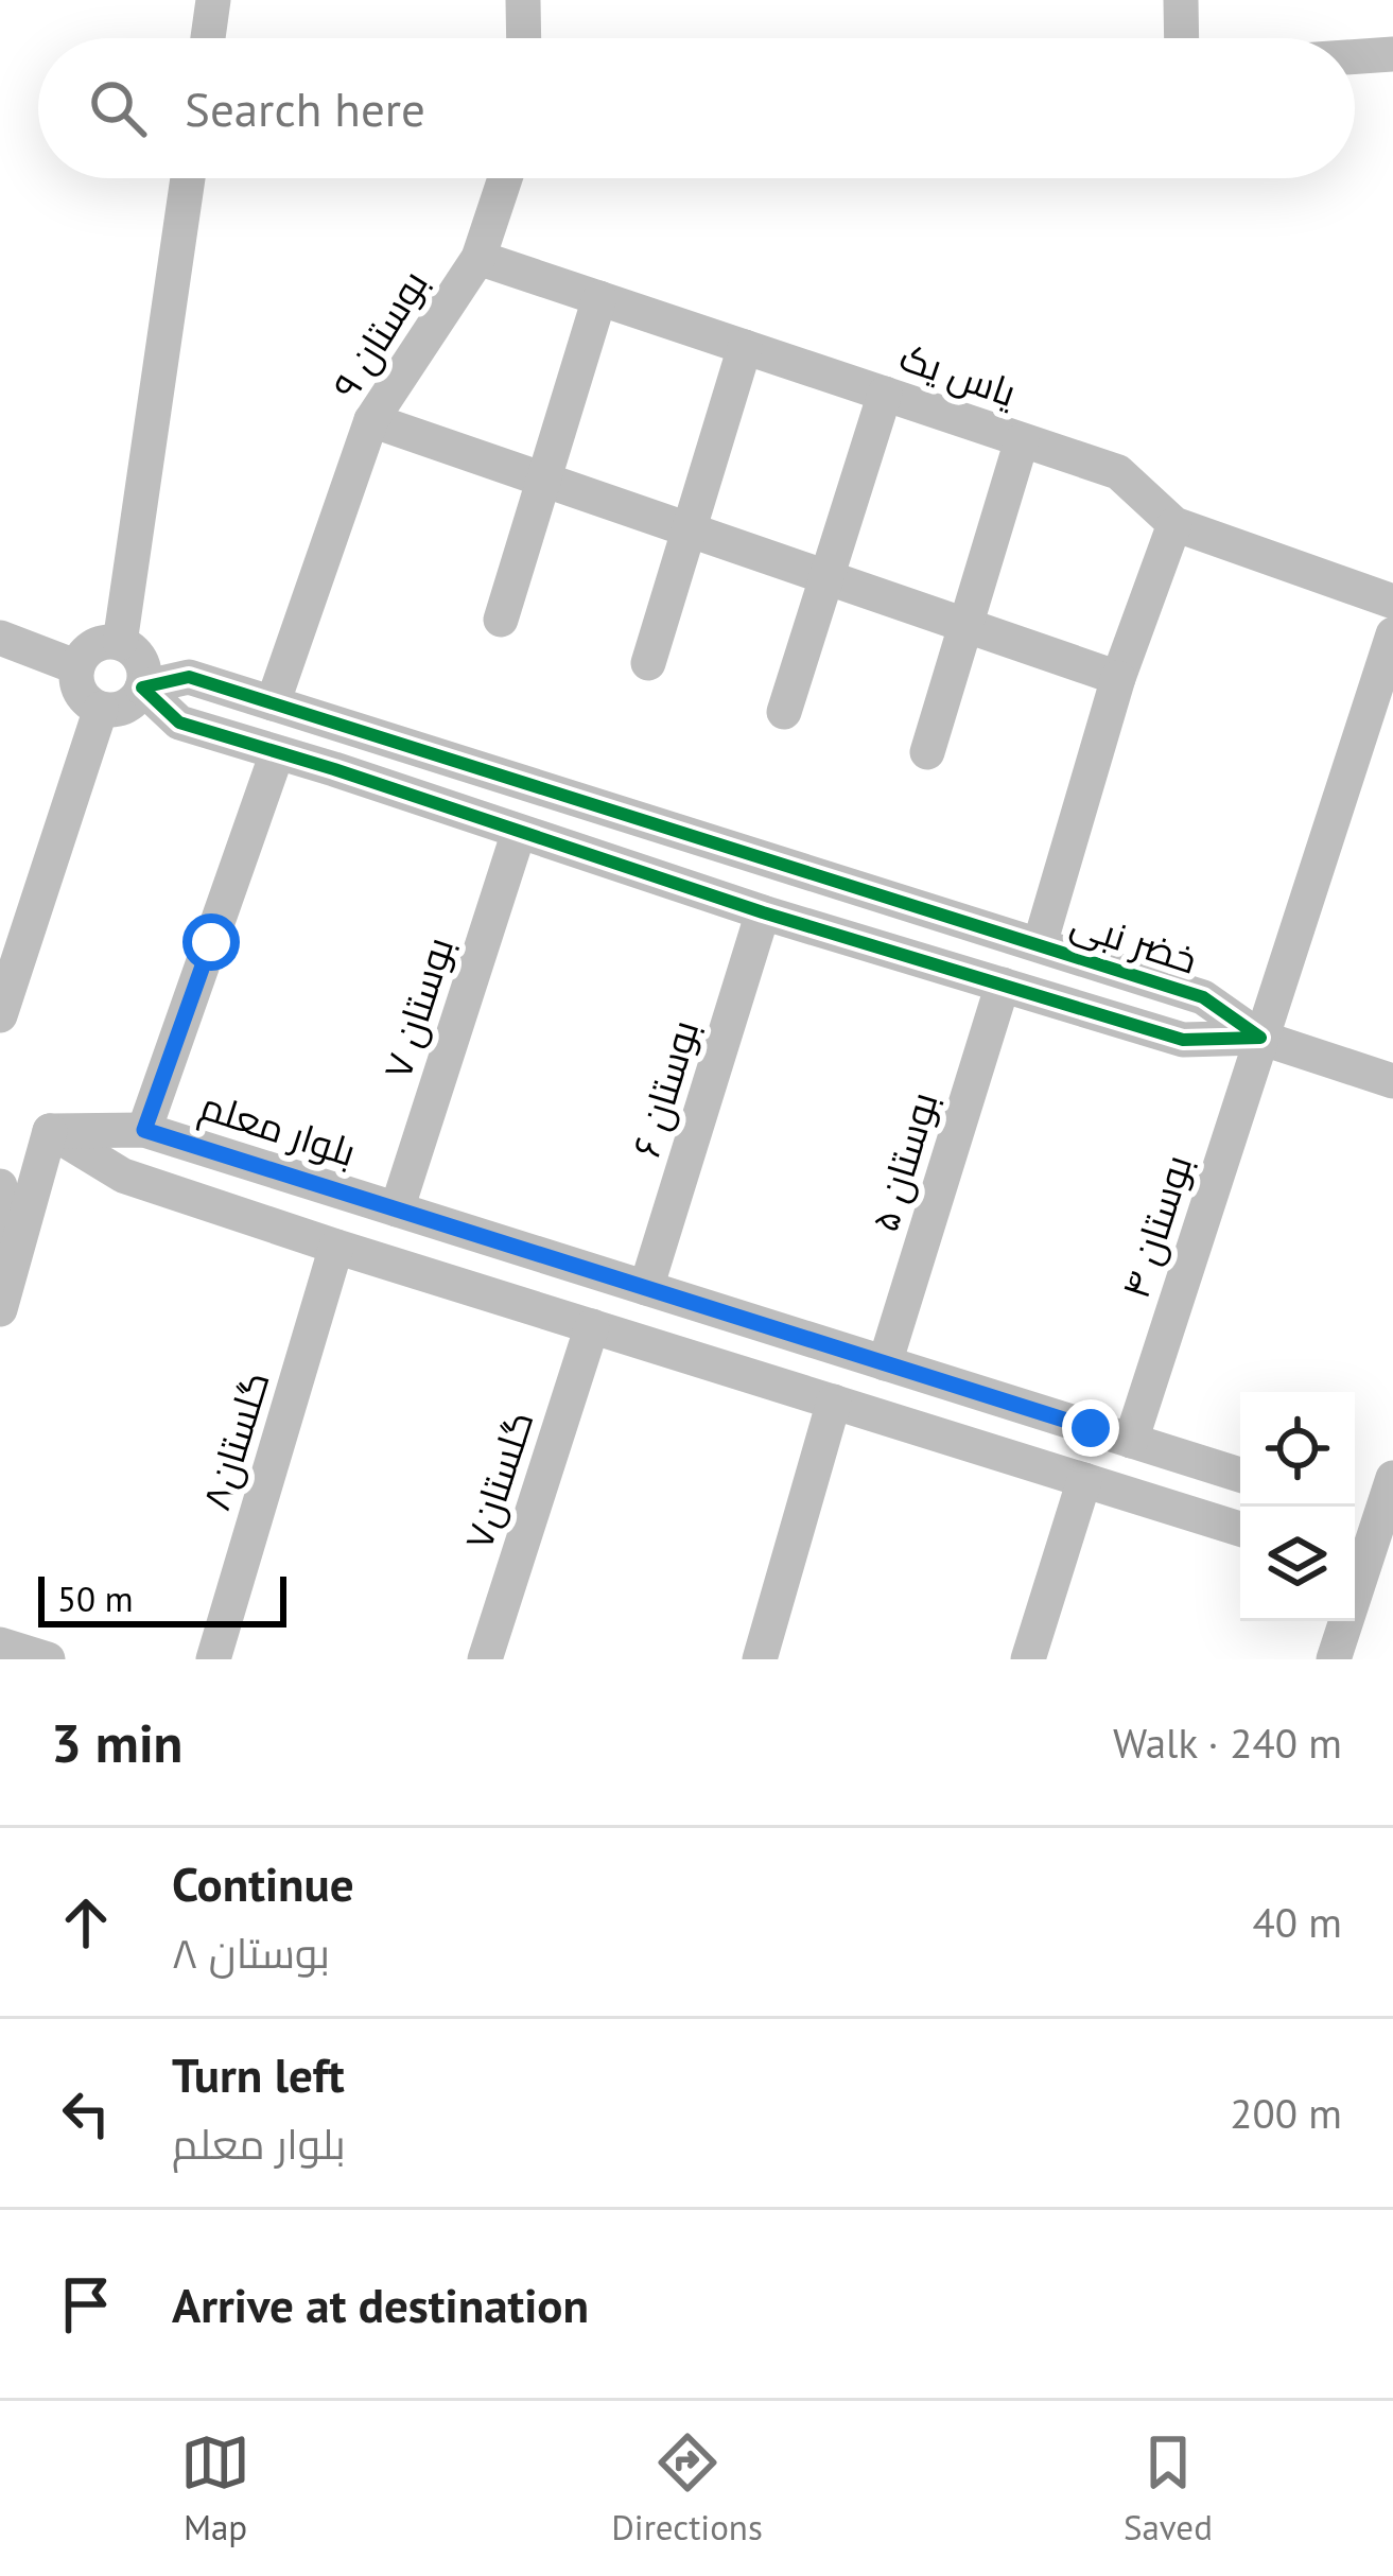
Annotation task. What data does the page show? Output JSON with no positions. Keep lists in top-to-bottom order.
{
  "streets": {
    "street": [
      "بوستان ۹",
      "یاس یک",
      "خضر نبی",
      "بوستان ۷",
      "بوستان ۶",
      "بلوار معلم",
      "بوستان ۵",
      "بوستان ۴",
      "گلستان۸",
      "گلستان۷"
    ]
  },
  "crossings": [
    ["بوستان ۹", "یاس یک"],
    ["بوستان ۹", "خضر نبی"],
    ["خضر نبی", "بوستان ۷"],
    ["خضر نبی", "بوستان ۶"],
    ["خضر نبی", "بوستان ۵"],
    ["خضر نبی", "بوستان ۴"],
    ["بوستان ۷", "بلوار معلم"],
    ["بوستان ۶", "بلوار معلم"],
    ["بلوار معلم", "بوستان ۵"],
    ["بلوار معلم", "بوستان ۴"]
  ],
  "scale_bar": "50 m",
  "page": {
    "search": "Search here",
    "scale": "50 m",
    "heading": ["3 min", "Walk · 240 m"],
    "list": [
      ["Continue", "بوستان ۸", "40 m"],
      ["Turn left", "بلوار معلم", "200 m"],
      "Arrive at destination"
    ],
    "nav": ["Map", "Directions", "Saved"]
  }
}
